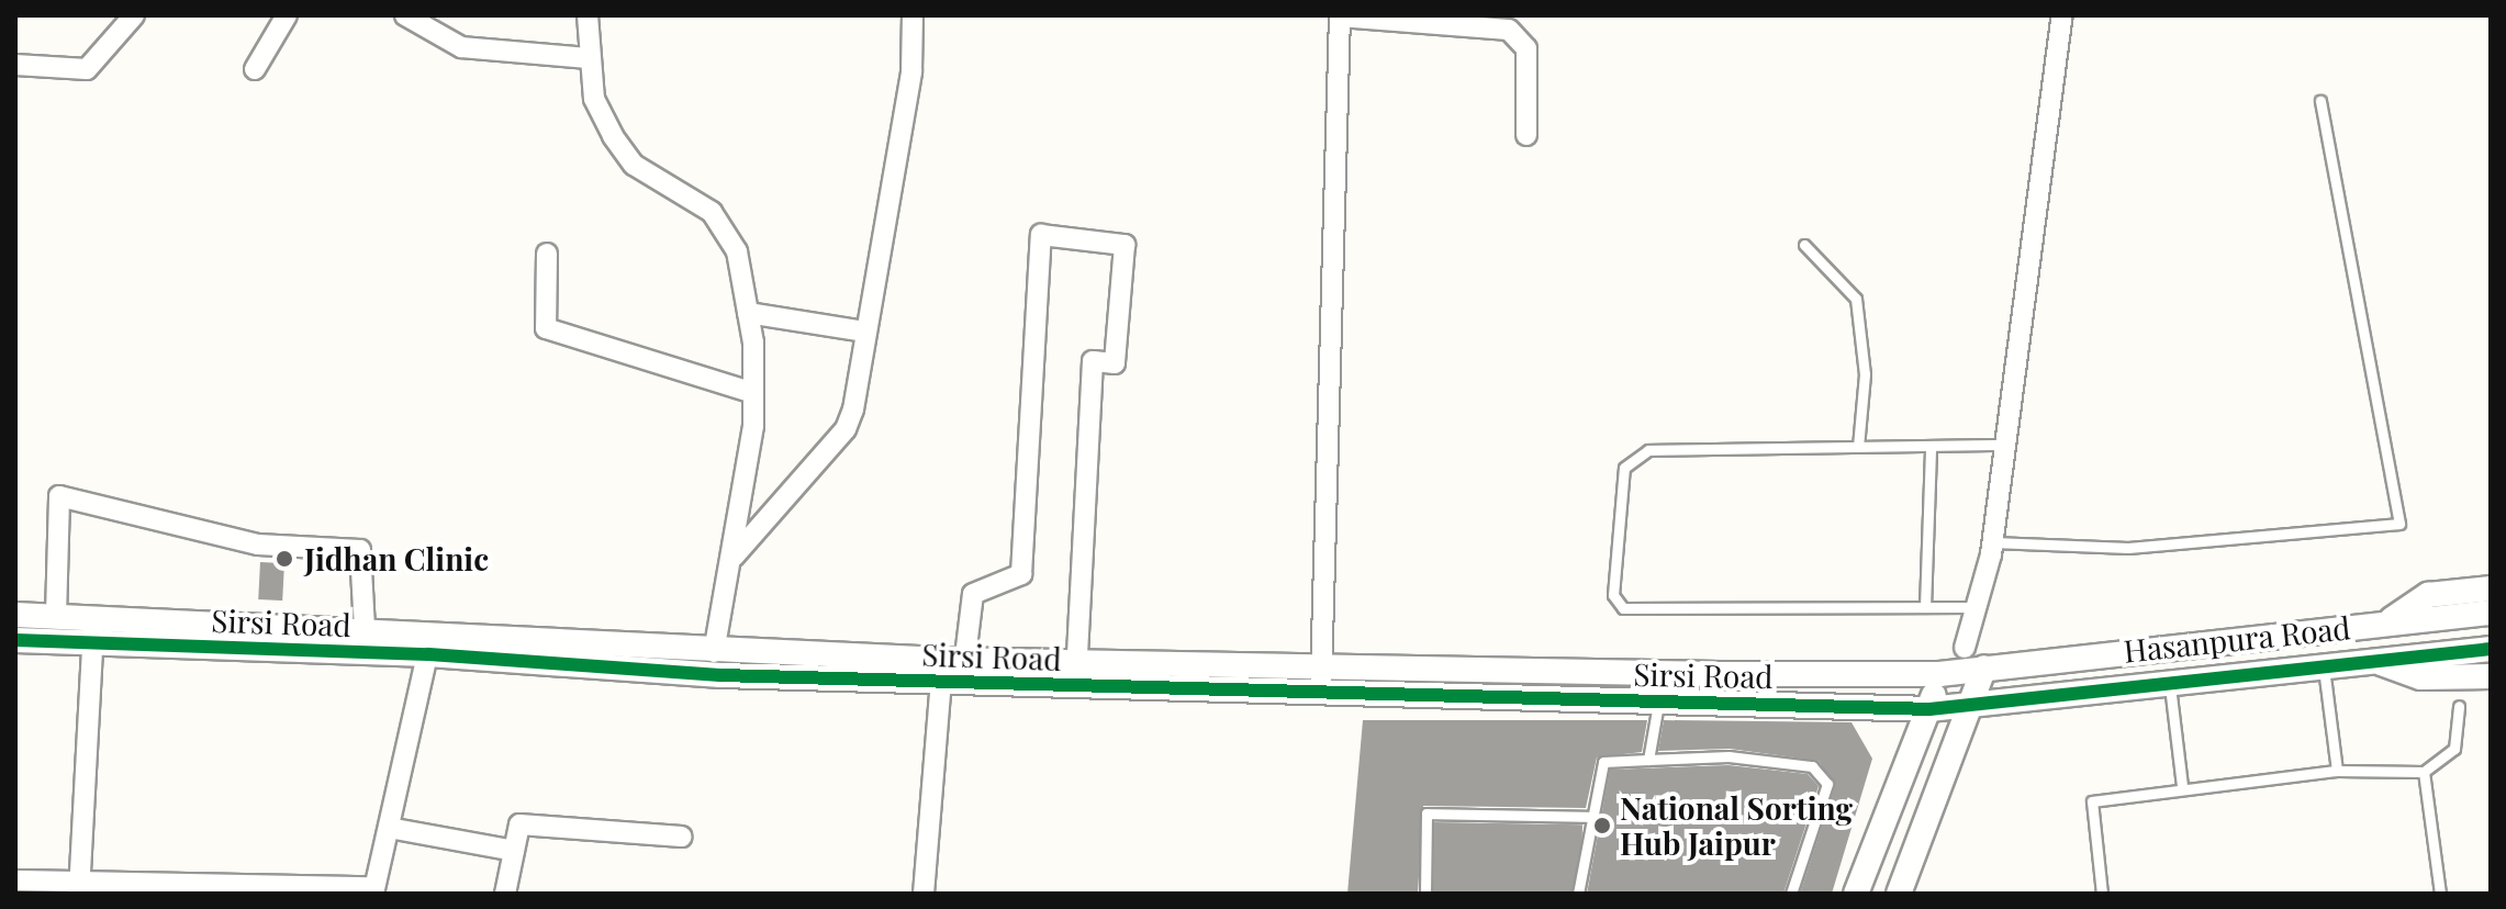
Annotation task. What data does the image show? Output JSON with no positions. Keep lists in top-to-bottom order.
{
  "streets": {
    "street": ["Sirsi Road", "Hasanpura Road"]
  },
  "crossings": [
    ["Sirsi Road", "Hasanpura Road"]
  ],
  "places": ["Jidhan Clinic", "National Sorting Hub Jaipur"]
}
